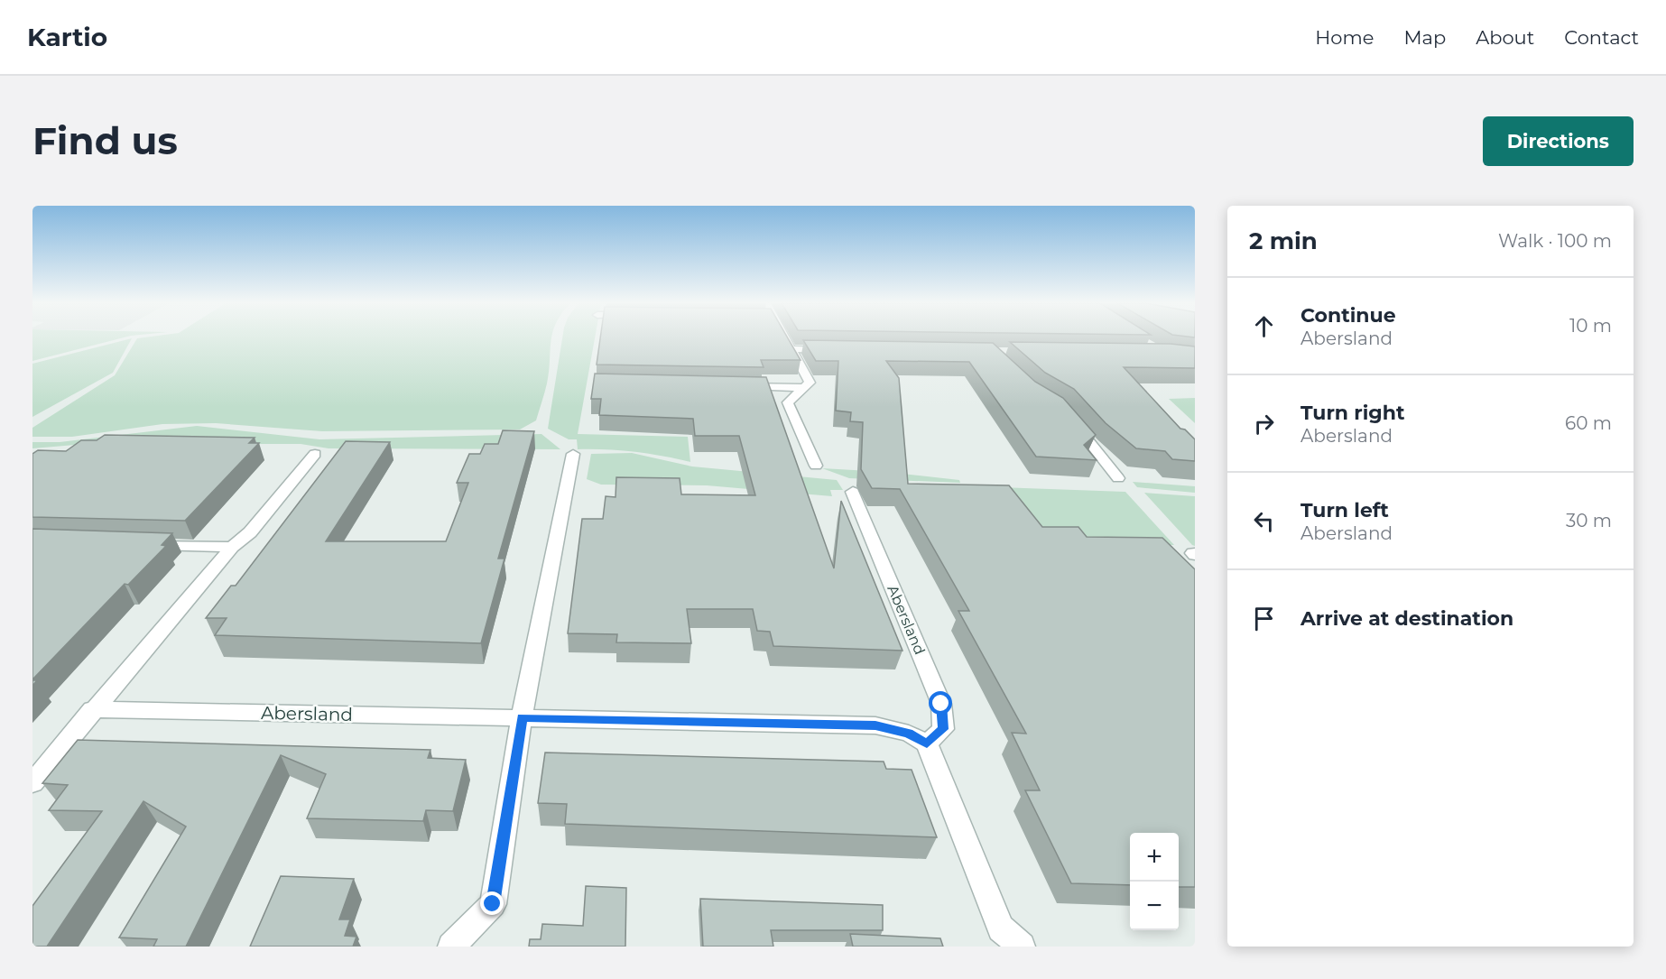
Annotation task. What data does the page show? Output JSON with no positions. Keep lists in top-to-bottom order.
{
  "streets": {
    "street": ["Abersland"]
  },
  "page": {
    "header": "Kartio",
    "nav": [
      "Home",
      "Map",
      "About",
      "Contact"
    ],
    "buttons": "Directions",
    "title": "Find us",
    "heading": ["2 min", "Walk · 100 m"],
    "list": [
      ["Continue", "Abersland", "10 m"],
      ["Turn right", "Abersland", "60 m"],
      ["Turn left", "Abersland", "30 m"],
      "Arrive at destination"
    ],
    "map_buttons": ["+", "−"]
  }
}
